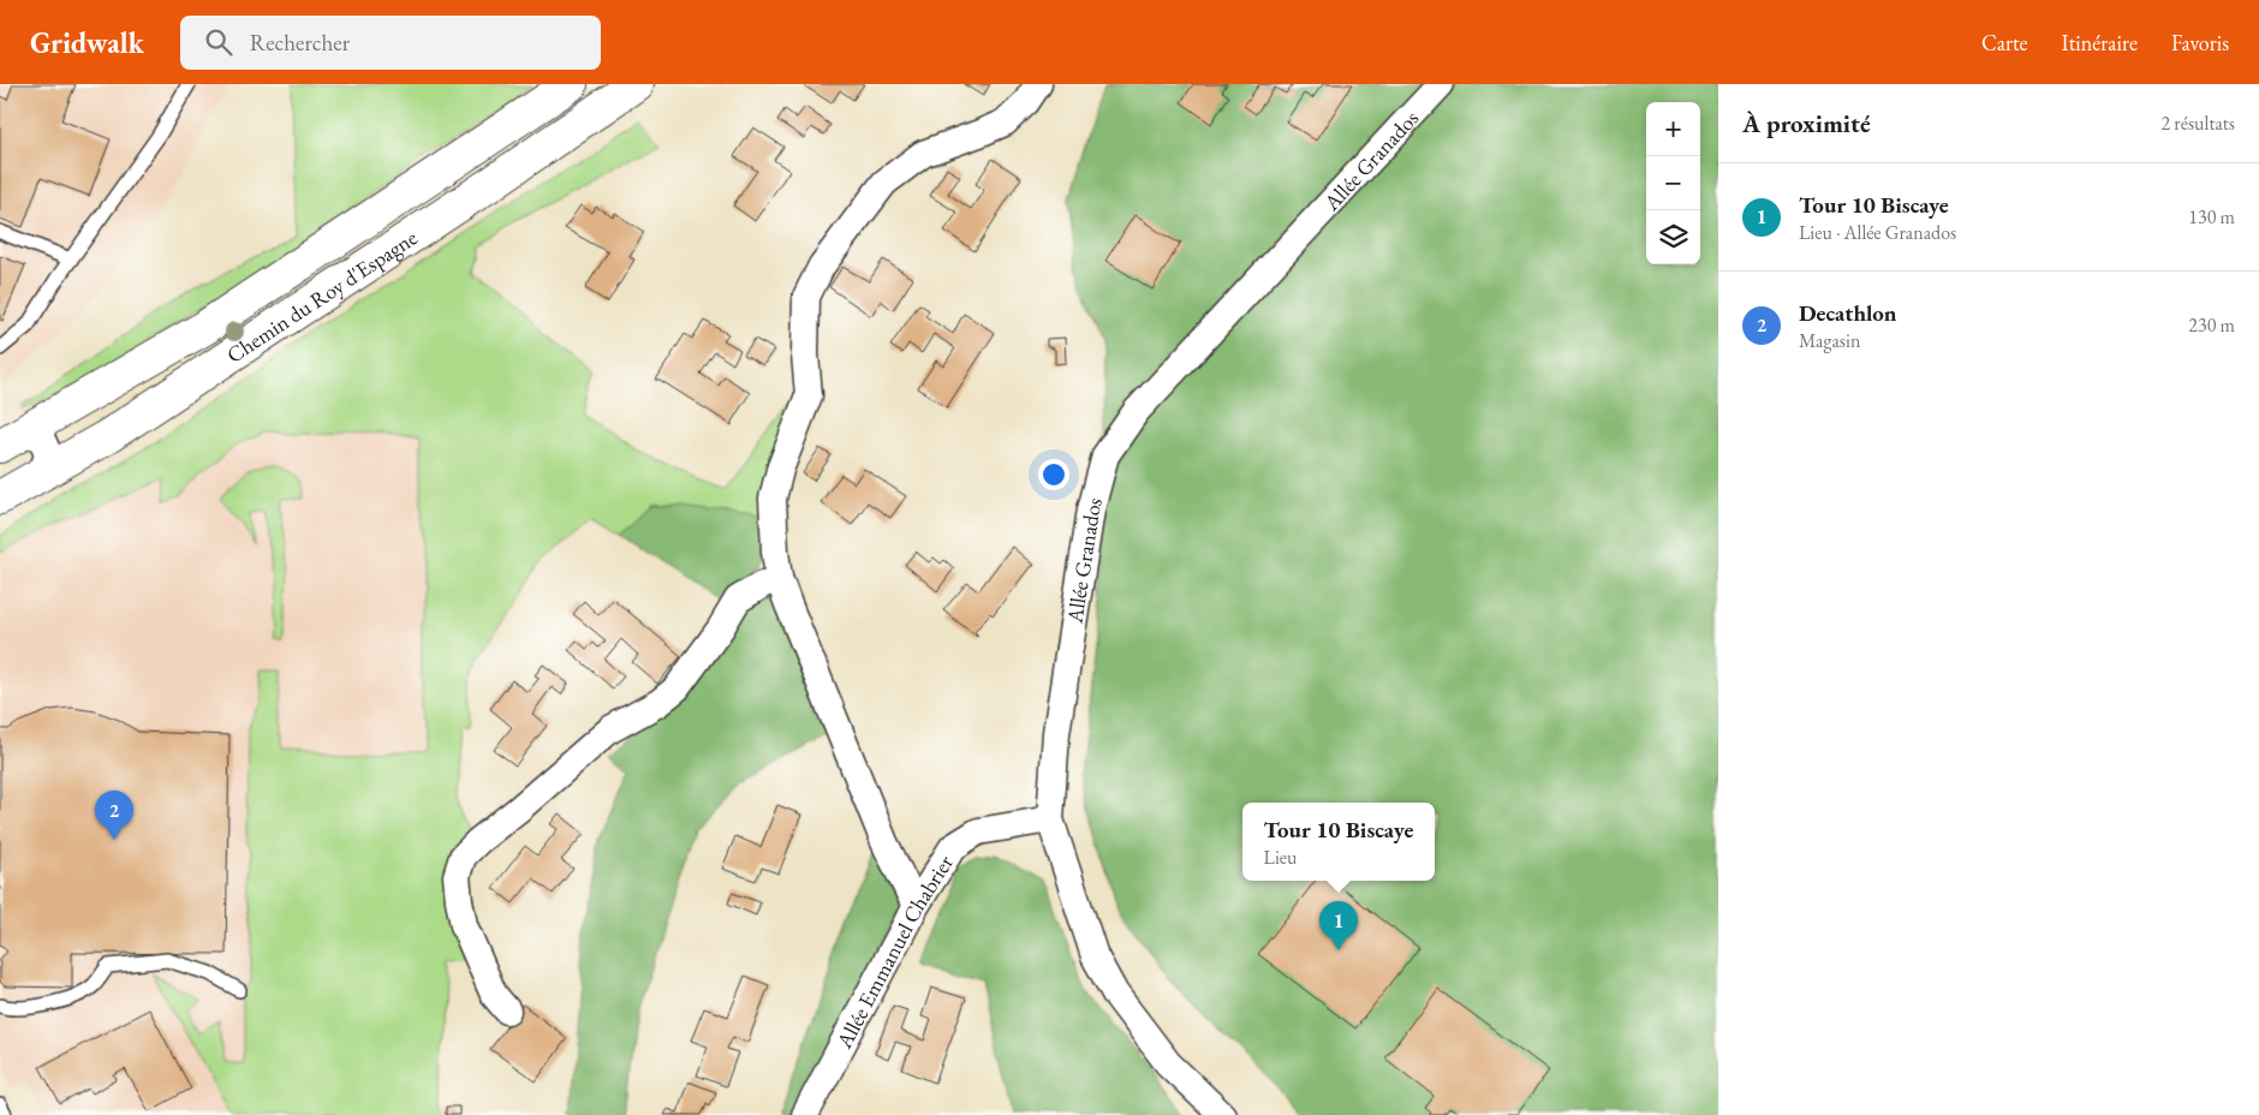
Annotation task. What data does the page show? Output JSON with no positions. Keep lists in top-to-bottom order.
{
  "streets": {
    "street": ["Allée Granados", "Chemin du Roy d'Espagne", "Allée Emmanuel Chabrier"]
  },
  "crossings": [
    ["Allée Granados", "Allée Emmanuel Chabrier"]
  ],
  "page": {
    "header": "Gridwalk",
    "search": "Rechercher",
    "nav": ["Carte", "Itinéraire", "Favoris"],
    "heading": ["À proximité", "2 résultats"],
    "map_buttons": ["+", "−"],
    "list": [
      {
        "mark": "1",
        "name": "Tour 10 Biscaye",
        "note": "Lieu · Allée Granados",
        "value": "130 m"
      },
      {
        "mark": "2",
        "name": "Decathlon",
        "note": "Magasin",
        "value": "230 m"
      }
    ],
    "pins": ["2", "1"],
    "popup": ["Tour 10 Biscaye", "Lieu"]
  }
}
